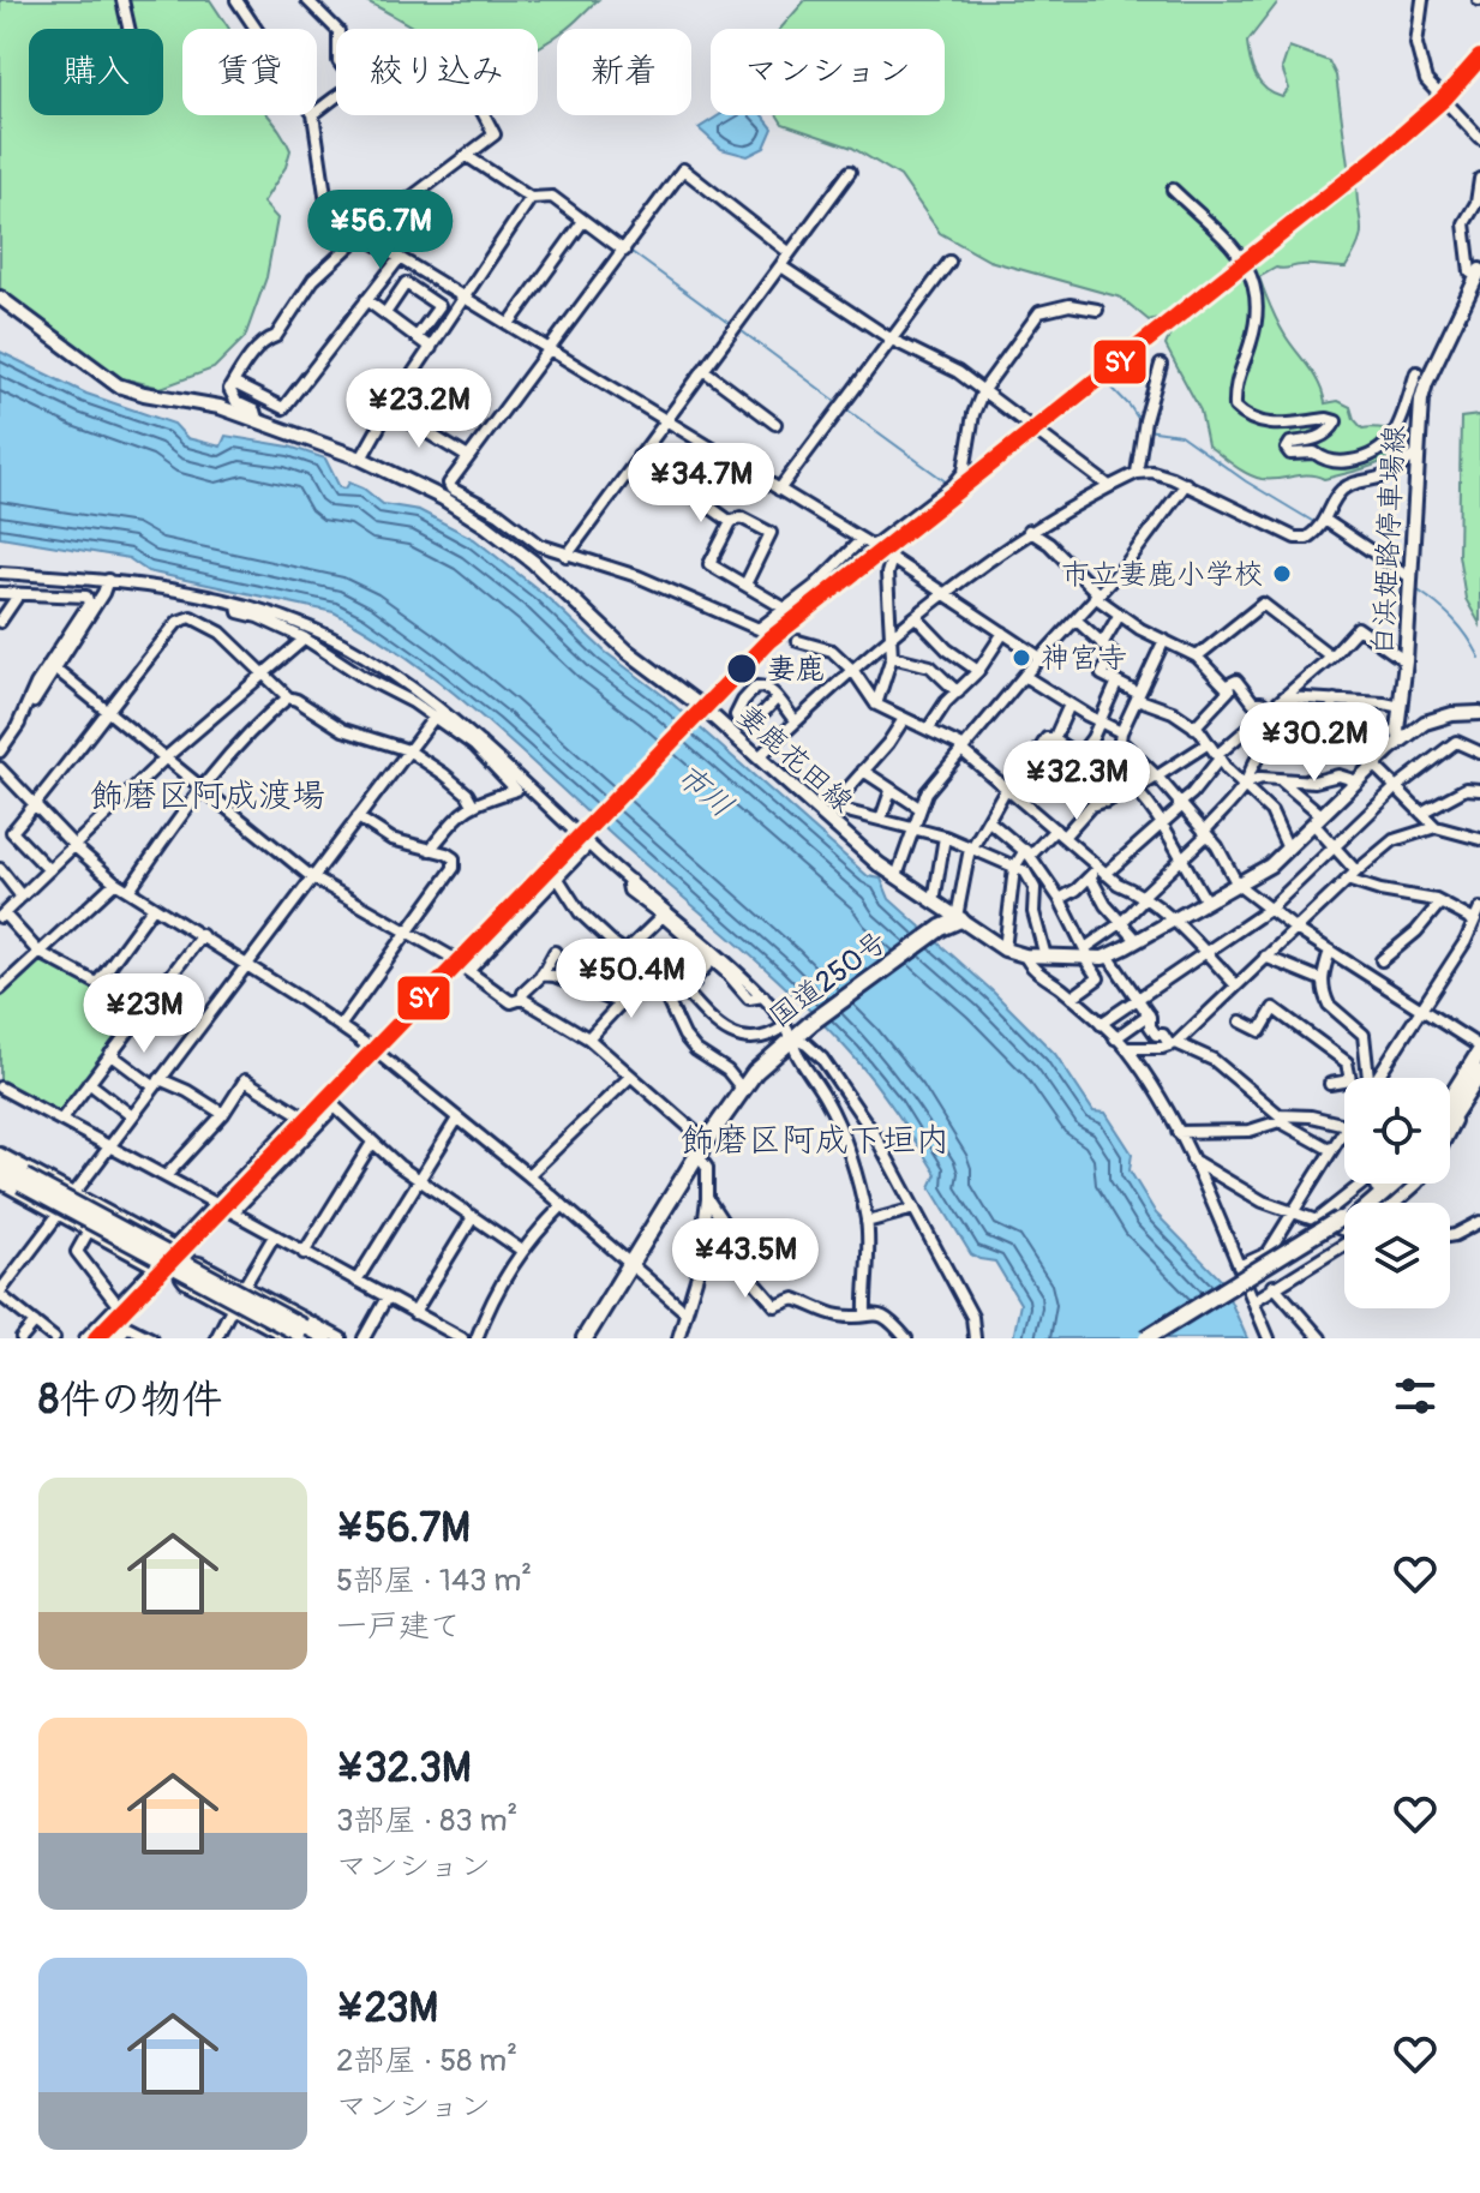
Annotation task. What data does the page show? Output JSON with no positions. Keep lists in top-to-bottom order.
{
  "streets": {
    "highway": ["国道250号"],
    "main road": ["白浜姫路停車場線", "妻鹿花田線"]
  },
  "crossings": [
    ["白浜姫路停車場線", "妻鹿花田線"],
    ["妻鹿花田線", "国道250号"]
  ],
  "districts": ["飾磨区阿成渡場", "飾磨区阿成下垣内"],
  "water": ["市川"],
  "places": ["市立妻鹿小学校", "神宮寺", "妻鹿"],
  "lines": ["transit line SY"],
  "page": {
    "chip": [
      "購入",
      "賃貸",
      "絞り込み",
      "新着",
      "マンション"
    ],
    "price": [
      "¥56.7M",
      "¥23.2M",
      "¥34.7M",
      "¥30.2M",
      "¥32.3M",
      "¥50.4M",
      "¥23M",
      "¥43.5M"
    ],
    "heading": "8件の物件",
    "list": [
      {
        "name": "¥56.7M",
        "note": "5部屋 · 143 m² · 一戸建て"
      },
      {
        "name": "¥32.3M",
        "note": "3部屋 · 83 m² · マンション"
      },
      {
        "name": "¥23M",
        "note": "2部屋 · 58 m² · マンション"
      }
    ]
  }
}
